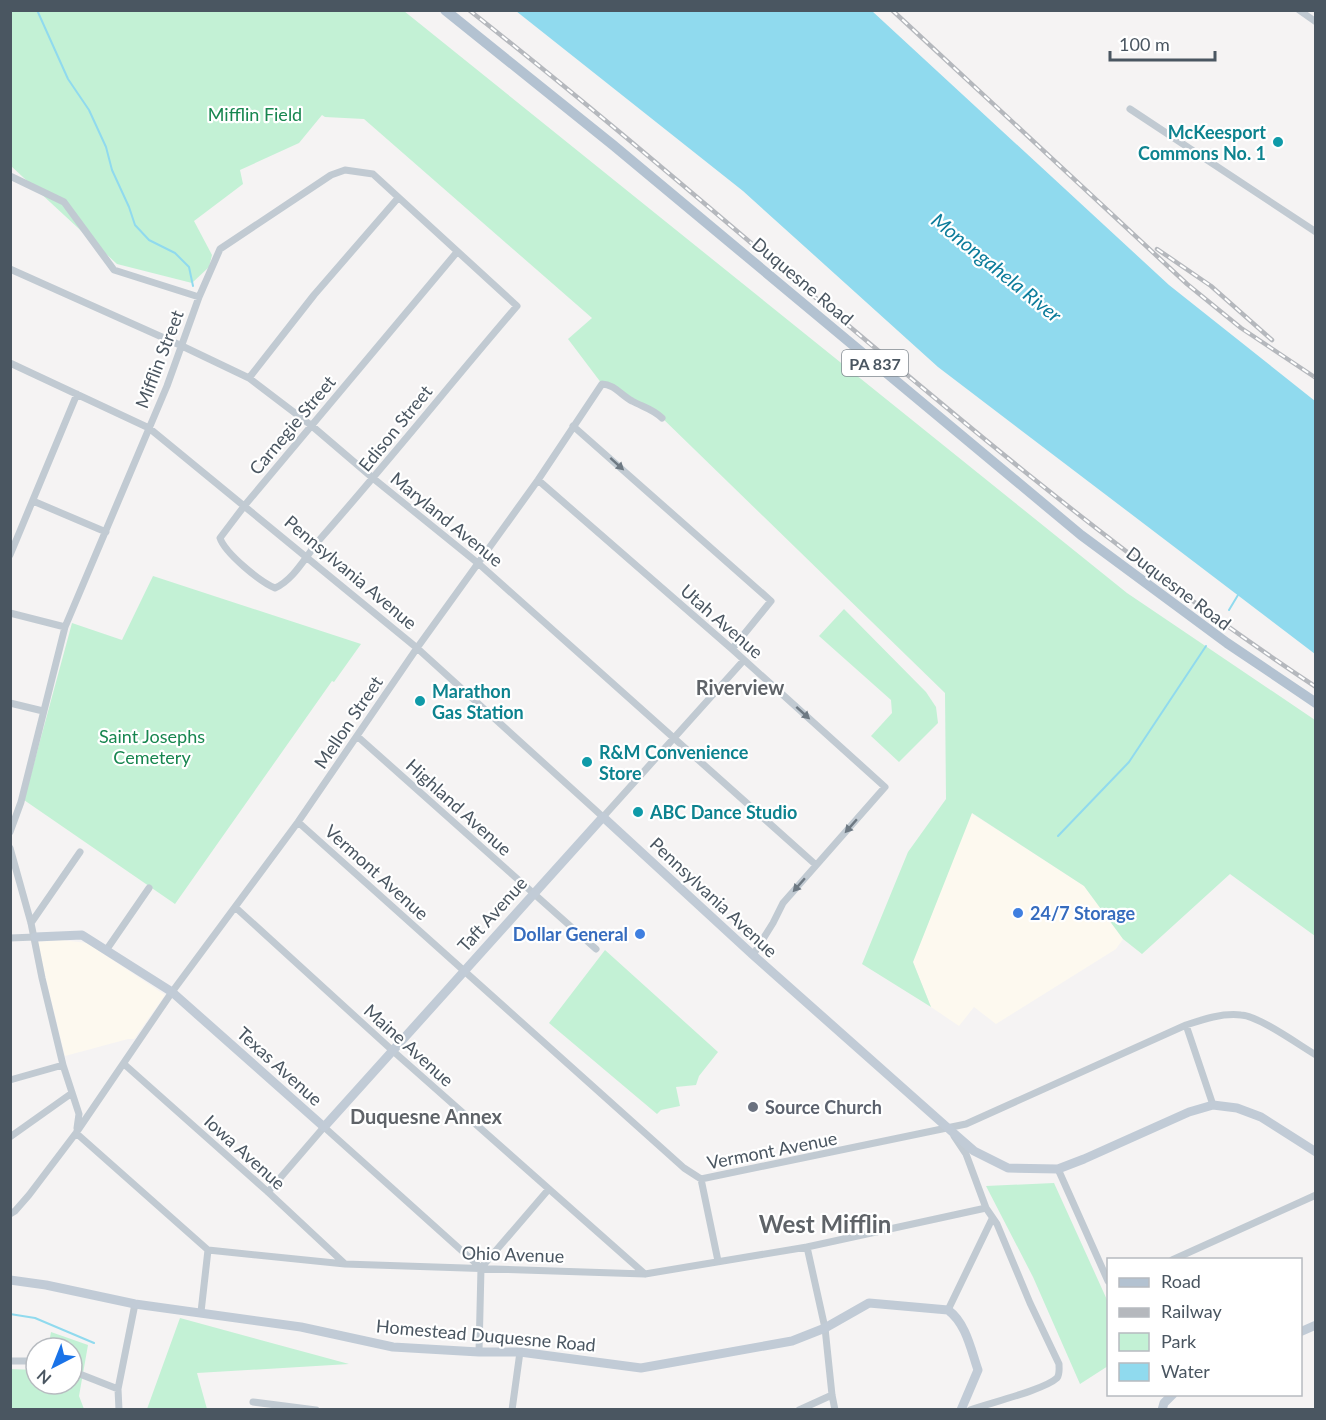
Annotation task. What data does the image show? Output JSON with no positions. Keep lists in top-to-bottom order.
{
  "streets": {
    "main road": ["Duquesne Road", "PA 837"],
    "street": [
      "Mifflin Street",
      "Carnegie Street",
      "Edison Street",
      "Maryland Avenue",
      "Pennsylvania Avenue",
      "Utah Avenue",
      "Mellon Street",
      "Highland Avenue",
      "Vermont Avenue",
      "Taft Avenue",
      "Maine Avenue",
      "Texas Avenue",
      "Iowa Avenue",
      "Ohio Avenue",
      "Homestead Duquesne Road"
    ]
  },
  "crossings": [
    ["Mifflin Street", "Carnegie Street"],
    ["Mifflin Street", "Edison Street"],
    ["Mifflin Street", "Maryland Avenue"],
    ["Mifflin Street", "Pennsylvania Avenue"],
    ["Carnegie Street", "Edison Street"],
    ["Carnegie Street", "Maryland Avenue"],
    ["Carnegie Street", "Pennsylvania Avenue"],
    ["Edison Street", "Maryland Avenue"],
    ["Edison Street", "Pennsylvania Avenue"],
    ["Maryland Avenue", "Utah Avenue"],
    ["Maryland Avenue", "Mellon Street"],
    ["Maryland Avenue", "Taft Avenue"],
    ["Pennsylvania Avenue", "Mellon Street"],
    ["Pennsylvania Avenue", "Vermont Avenue"],
    ["Pennsylvania Avenue", "Taft Avenue"],
    ["Utah Avenue", "Mellon Street"],
    ["Utah Avenue", "Taft Avenue"],
    ["Mellon Street", "Highland Avenue"],
    ["Mellon Street", "Vermont Avenue"],
    ["Mellon Street", "Maine Avenue"],
    ["Mellon Street", "Texas Avenue"],
    ["Mellon Street", "Iowa Avenue"],
    ["Highland Avenue", "Taft Avenue"],
    ["Vermont Avenue", "Taft Avenue"],
    ["Taft Avenue", "Maine Avenue"],
    ["Taft Avenue", "Texas Avenue"],
    ["Taft Avenue", "Iowa Avenue"],
    ["Maine Avenue", "Ohio Avenue"],
    ["Texas Avenue", "Ohio Avenue"],
    ["Iowa Avenue", "Ohio Avenue"]
  ],
  "districts": ["Riverview", "Duquesne Annex", "West Mifflin"],
  "water": ["Monongahela River"],
  "parks": ["Mifflin Field", "Saint Josephs Cemetery"],
  "places": [
    "McKeesport Commons No. 1",
    "Marathon Gas Station",
    "R&M Convenience Store",
    "ABC Dance Studio",
    "24/7 Storage",
    "Dollar General",
    "Source Church"
  ],
  "legend": [
    "Road",
    "Railway",
    "Park",
    "Water"
  ],
  "scale_bar": "100 m",
  "north": "bottom left"
}
